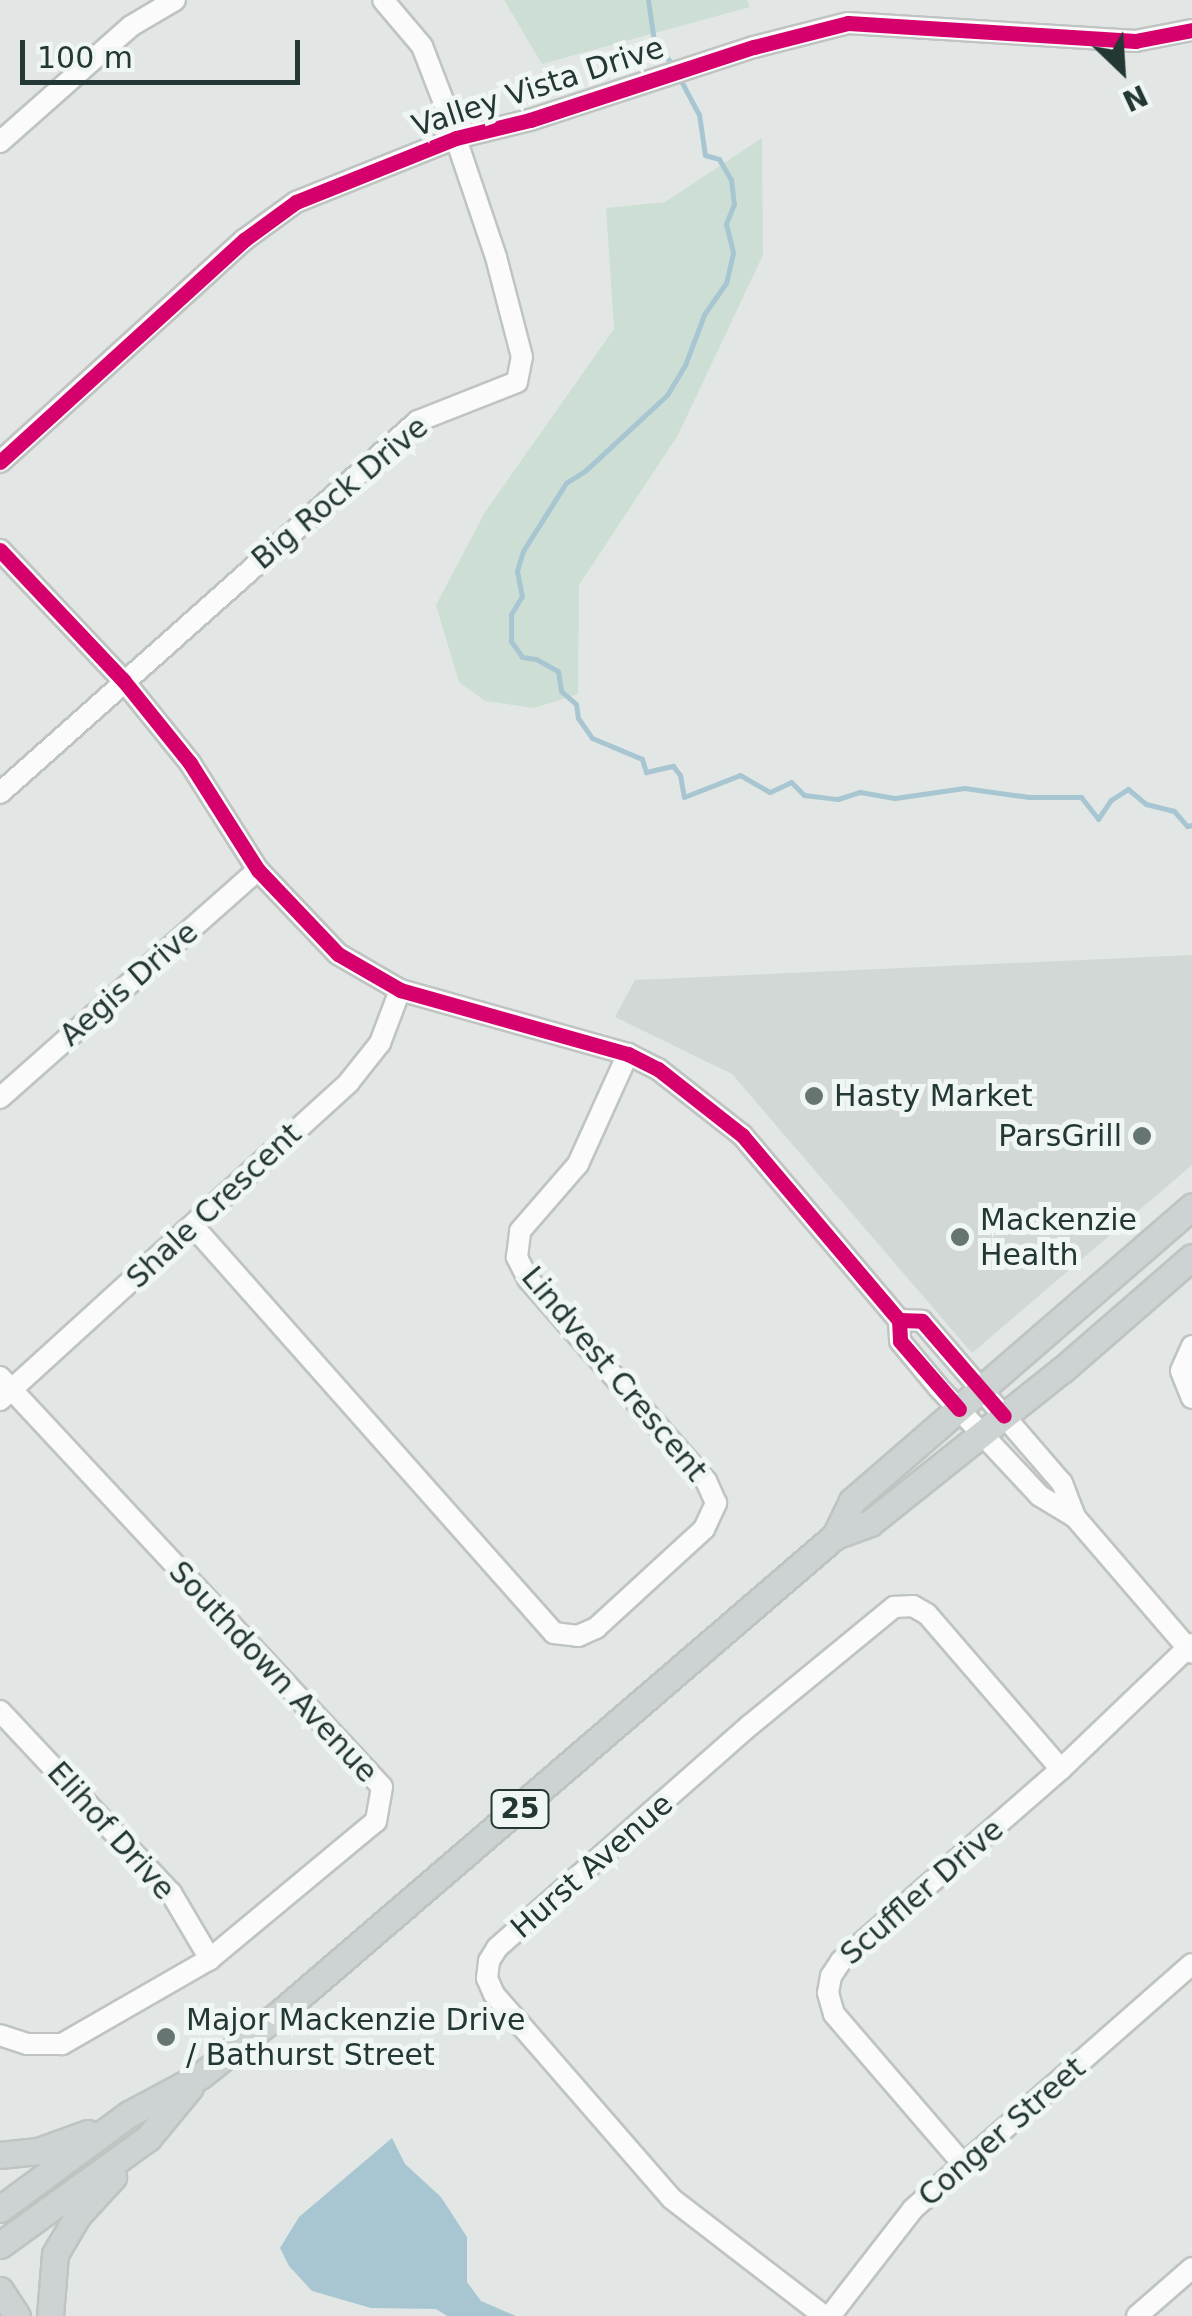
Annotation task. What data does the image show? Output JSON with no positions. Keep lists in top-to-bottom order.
{
  "streets": {
    "main road": ["25"],
    "street": [
      "Valley Vista Drive",
      "Big Rock Drive",
      "Aegis Drive",
      "Shale Crescent",
      "Lindvest Crescent",
      "Southdown Avenue",
      "Elihof Drive",
      "Hurst Avenue",
      "Scuffler Drive",
      "Conger Street"
    ]
  },
  "crossings": [
    ["Valley Vista Drive", "Big Rock Drive"],
    ["Shale Crescent", "Lindvest Crescent"],
    ["Shale Crescent", "Southdown Avenue"],
    ["Southdown Avenue", "Elihof Drive"],
    ["Hurst Avenue", "Scuffler Drive"],
    ["Hurst Avenue", "Conger Street"],
    ["Scuffler Drive", "Conger Street"]
  ],
  "places": [
    "Hasty Market",
    "ParsGrill",
    "Mackenzie Health",
    "Major Mackenzie Drive / Bathurst Street"
  ],
  "scale_bar": "100 m",
  "north": "bottom right"
}
